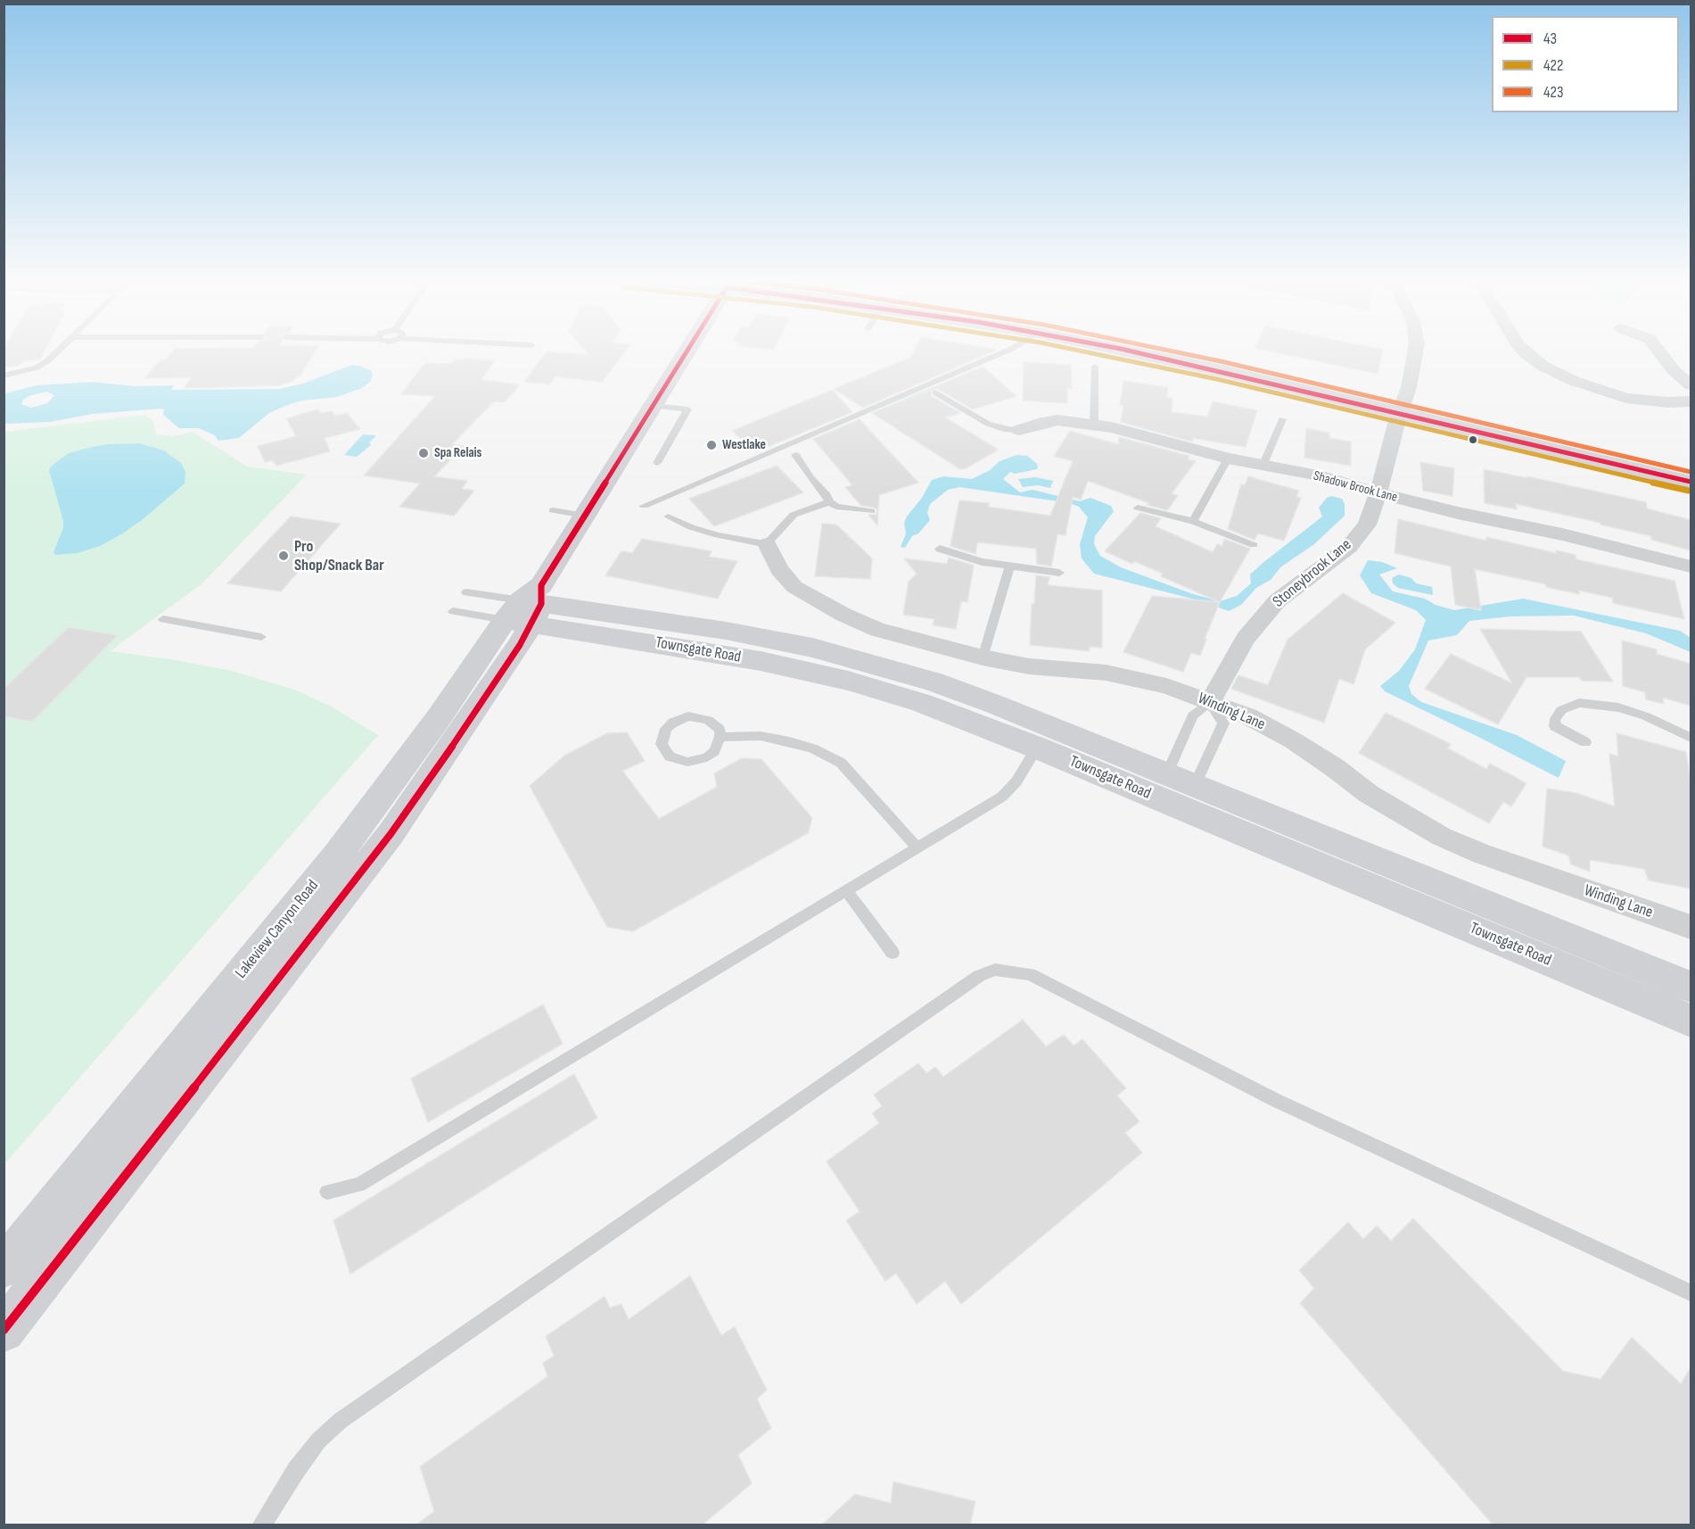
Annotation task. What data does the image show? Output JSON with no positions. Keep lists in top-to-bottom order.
{
  "streets": {
    "street": [
      "Shadow Brook Lane",
      "Stoneybrook Lane",
      "Townsgate Road",
      "Winding Lane",
      "Lakeview Canyon Road"
    ]
  },
  "crossings": [
    ["Shadow Brook Lane", "Stoneybrook Lane"],
    ["Stoneybrook Lane", "Townsgate Road"],
    ["Stoneybrook Lane", "Winding Lane"],
    ["Townsgate Road", "Lakeview Canyon Road"]
  ],
  "places": ["Westlake", "Spa Relais", "Pro Shop/Snack Bar"],
  "lines": ["transit line 43", "transit line 422", "transit line 423"],
  "legend": ["43", "422", "423"]
}
